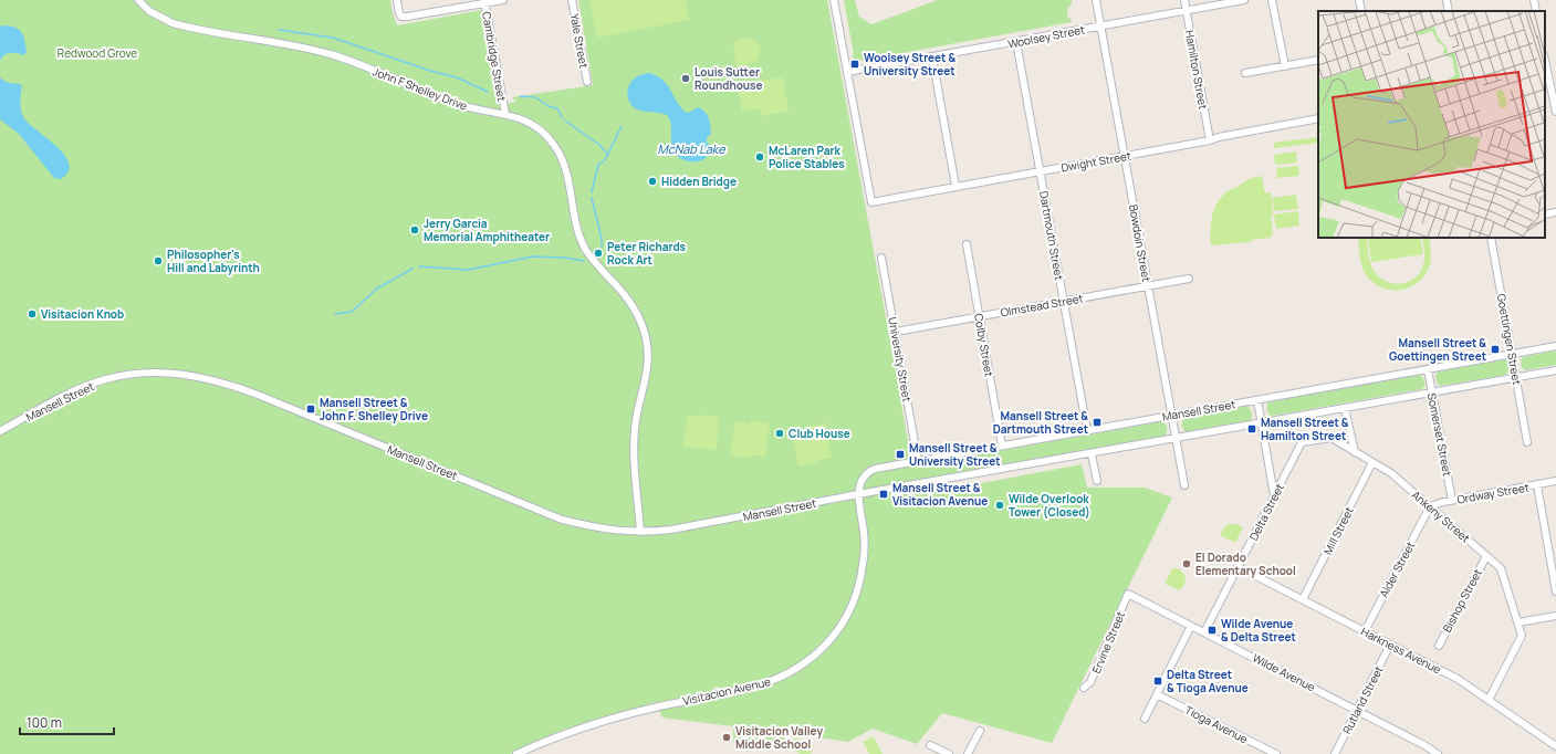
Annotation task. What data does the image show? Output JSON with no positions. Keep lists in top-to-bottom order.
{
  "streets": {
    "street": [
      "Woolsey Street",
      "Yale Street",
      "Cambridge Street",
      "Hamilton Street",
      "John F Shelley Drive",
      "Dwight Street",
      "Dartmouth Street",
      "Bowdoin Street",
      "Olmstead Street",
      "Goettingen Street",
      "Colby Street",
      "University Street",
      "Mansell Street",
      "Somerset Street",
      "Ordway Street",
      "Delta Street",
      "Ankeny Street",
      "Mill Street",
      "Alder Street",
      "Bishop Street",
      "Ervine Street",
      "Harkness Avenue",
      "Wilde Avenue",
      "Visitacion Avenue",
      "Rutland Street",
      "Tioga Avenue"
    ]
  },
  "crossings": [
    ["Woolsey Street", "Hamilton Street"],
    ["Woolsey Street", "Dwight Street"],
    ["Woolsey Street", "Dartmouth Street"],
    ["Woolsey Street", "Bowdoin Street"],
    ["Cambridge Street", "John F Shelley Drive"],
    ["Hamilton Street", "Dwight Street"],
    ["John F Shelley Drive", "Mansell Street"],
    ["Dwight Street", "Dartmouth Street"],
    ["Dwight Street", "Bowdoin Street"],
    ["Dartmouth Street", "Olmstead Street"],
    ["Dartmouth Street", "Mansell Street"],
    ["Bowdoin Street", "Olmstead Street"],
    ["Bowdoin Street", "Mansell Street"],
    ["Olmstead Street", "Colby Street"],
    ["Olmstead Street", "University Street"],
    ["Goettingen Street", "Mansell Street"],
    ["Colby Street", "Mansell Street"],
    ["University Street", "Mansell Street"],
    ["Mansell Street", "Somerset Street"],
    ["Mansell Street", "Visitacion Avenue"],
    ["Somerset Street", "Ordway Street"],
    ["Ordway Street", "Ankeny Street"],
    ["Ordway Street", "Alder Street"],
    ["Delta Street", "Ankeny Street"],
    ["Delta Street", "Harkness Avenue"],
    ["Delta Street", "Wilde Avenue"],
    ["Ankeny Street", "Mill Street"],
    ["Ankeny Street", "Alder Street"],
    ["Ankeny Street", "Bishop Street"],
    ["Ankeny Street", "Harkness Avenue"],
    ["Mill Street", "Harkness Avenue"],
    ["Alder Street", "Harkness Avenue"],
    ["Ervine Street", "Wilde Avenue"],
    ["Harkness Avenue", "Rutland Street"],
    ["Wilde Avenue", "Rutland Street"]
  ],
  "water": ["McNab Lake"],
  "parks": ["Redwood Grove"],
  "places": {
    "transit": [
      "Woolsey Street & University Street",
      "Mansell Street & Goettingen Street",
      "Mansell Street & John F. Shelley Drive",
      "Mansell Street & Dartmouth Street",
      "Mansell Street & Hamilton Street",
      "Mansell Street & University Street",
      "Mansell Street & Visitacion Avenue",
      "Wilde Avenue & Delta Street",
      "Delta Street & Tioga Avenue"
    ],
    "other": [
      "Louis Sutter Roundhouse",
      "McLaren Park Police Stables",
      "Hidden Bridge",
      "Jerry Garcia Memorial Amphitheater",
      "Peter Richards Rock Art",
      "Philosopher's Hill and Labyrinth",
      "Visitacion Knob",
      "Club House",
      "Wilde Overlook Tower (Closed)",
      "El Dorado Elementary School",
      "Visitacion Valley Middle School"
    ]
  },
  "scale_bar": "100 m"
}
